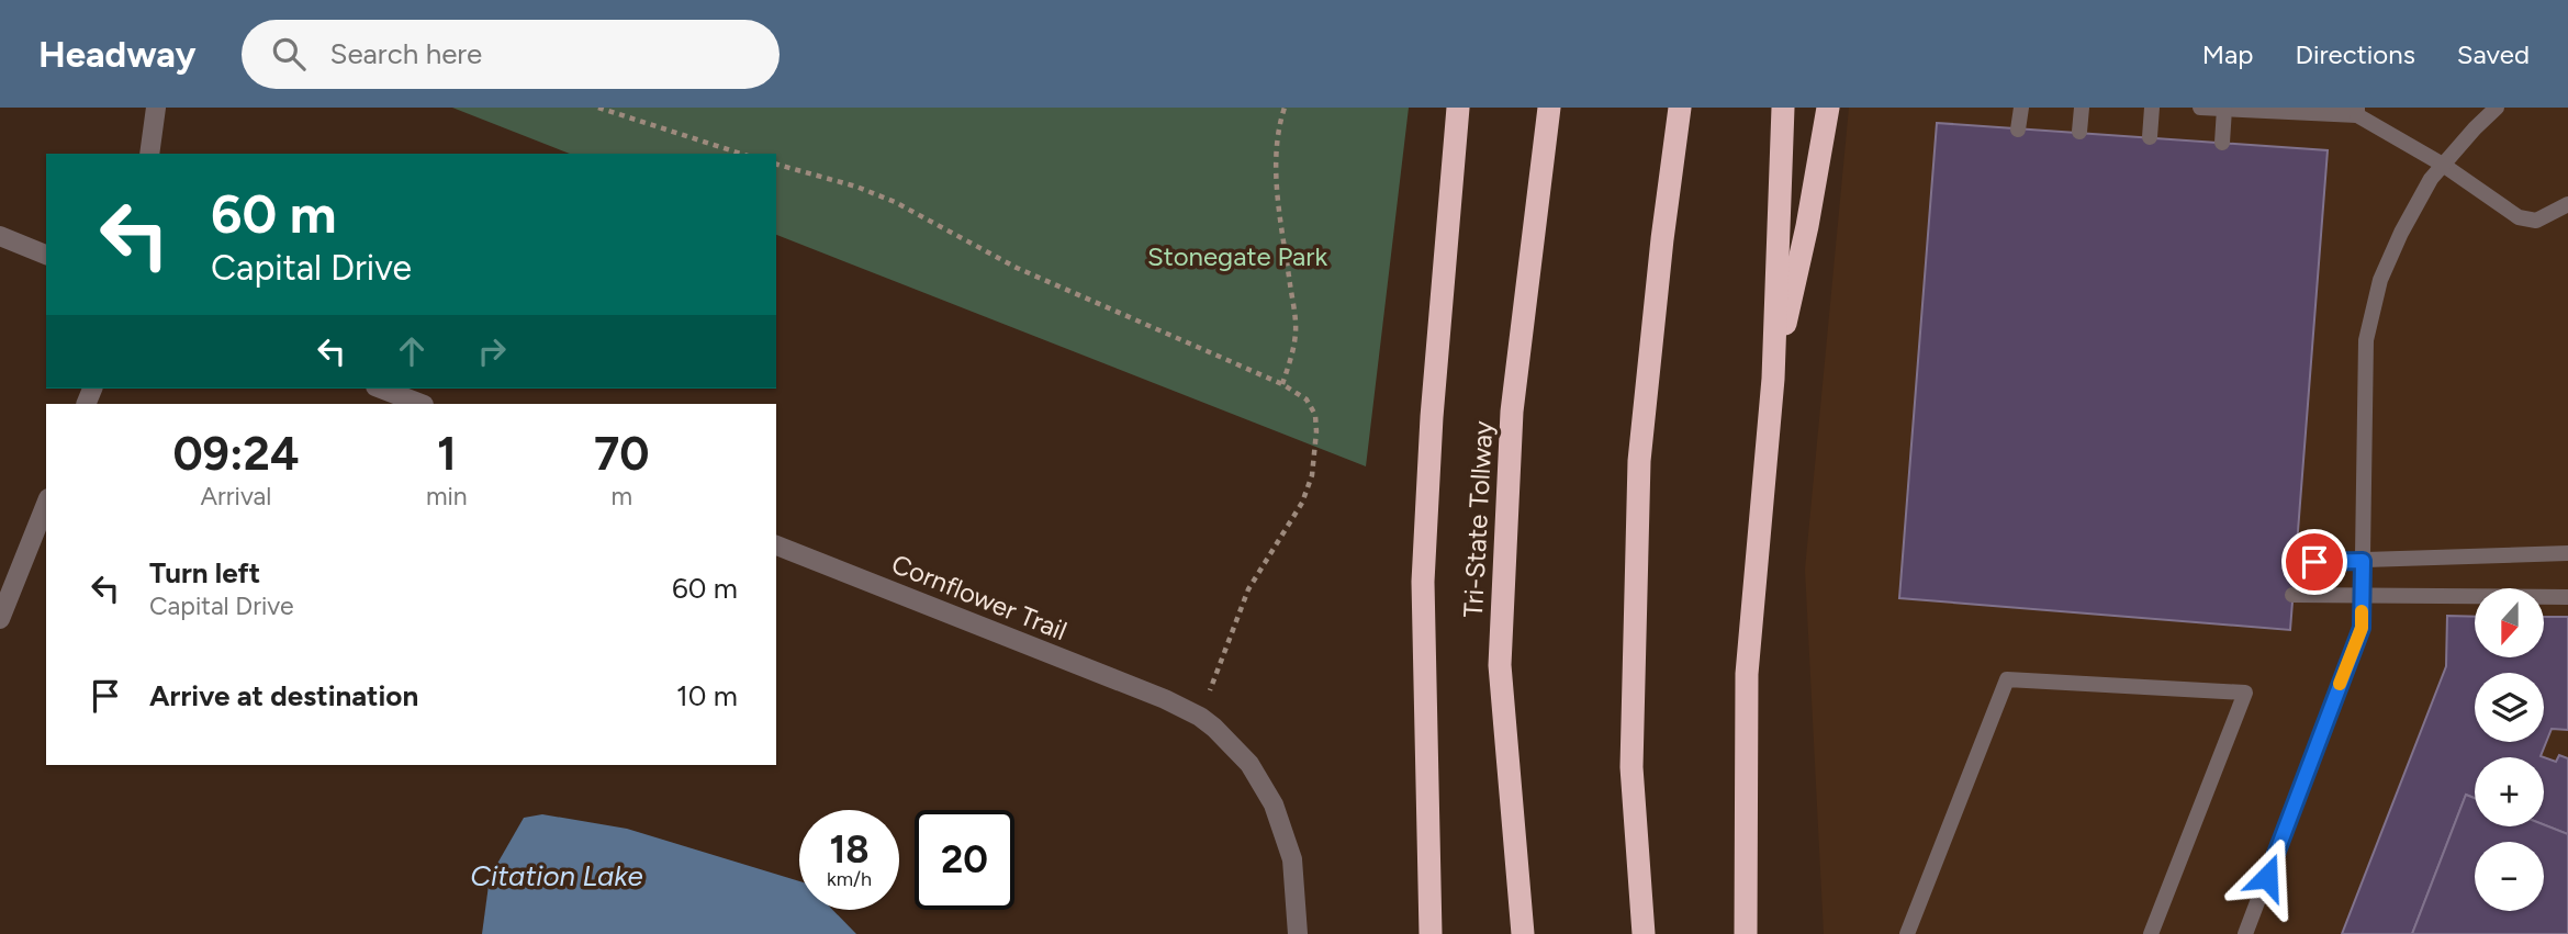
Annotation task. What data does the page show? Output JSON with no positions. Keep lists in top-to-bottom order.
{
  "streets": {
    "highway": ["Tri-State Tollway"],
    "street": ["Cornflower Trail"]
  },
  "water": ["Citation Lake"],
  "parks": ["Stonegate Park"],
  "north": "bottom",
  "page": {
    "header": "Headway",
    "search": "Search here",
    "nav": ["Map", "Directions", "Saved"],
    "turn": ["60 m", "Capital Drive"],
    "eta": [
      "09:24",
      "Arrival",
      "1",
      "min",
      "70",
      "m"
    ],
    "list": [
      {
        "name": "Turn left",
        "note": "Capital Drive",
        "value": "60 m"
      },
      {
        "name": "Arrive at destination",
        "value": "10 m"
      }
    ],
    "map_buttons": ["+", "−"],
    "speed": "18 km/h",
    "limit": "20"
  }
}
